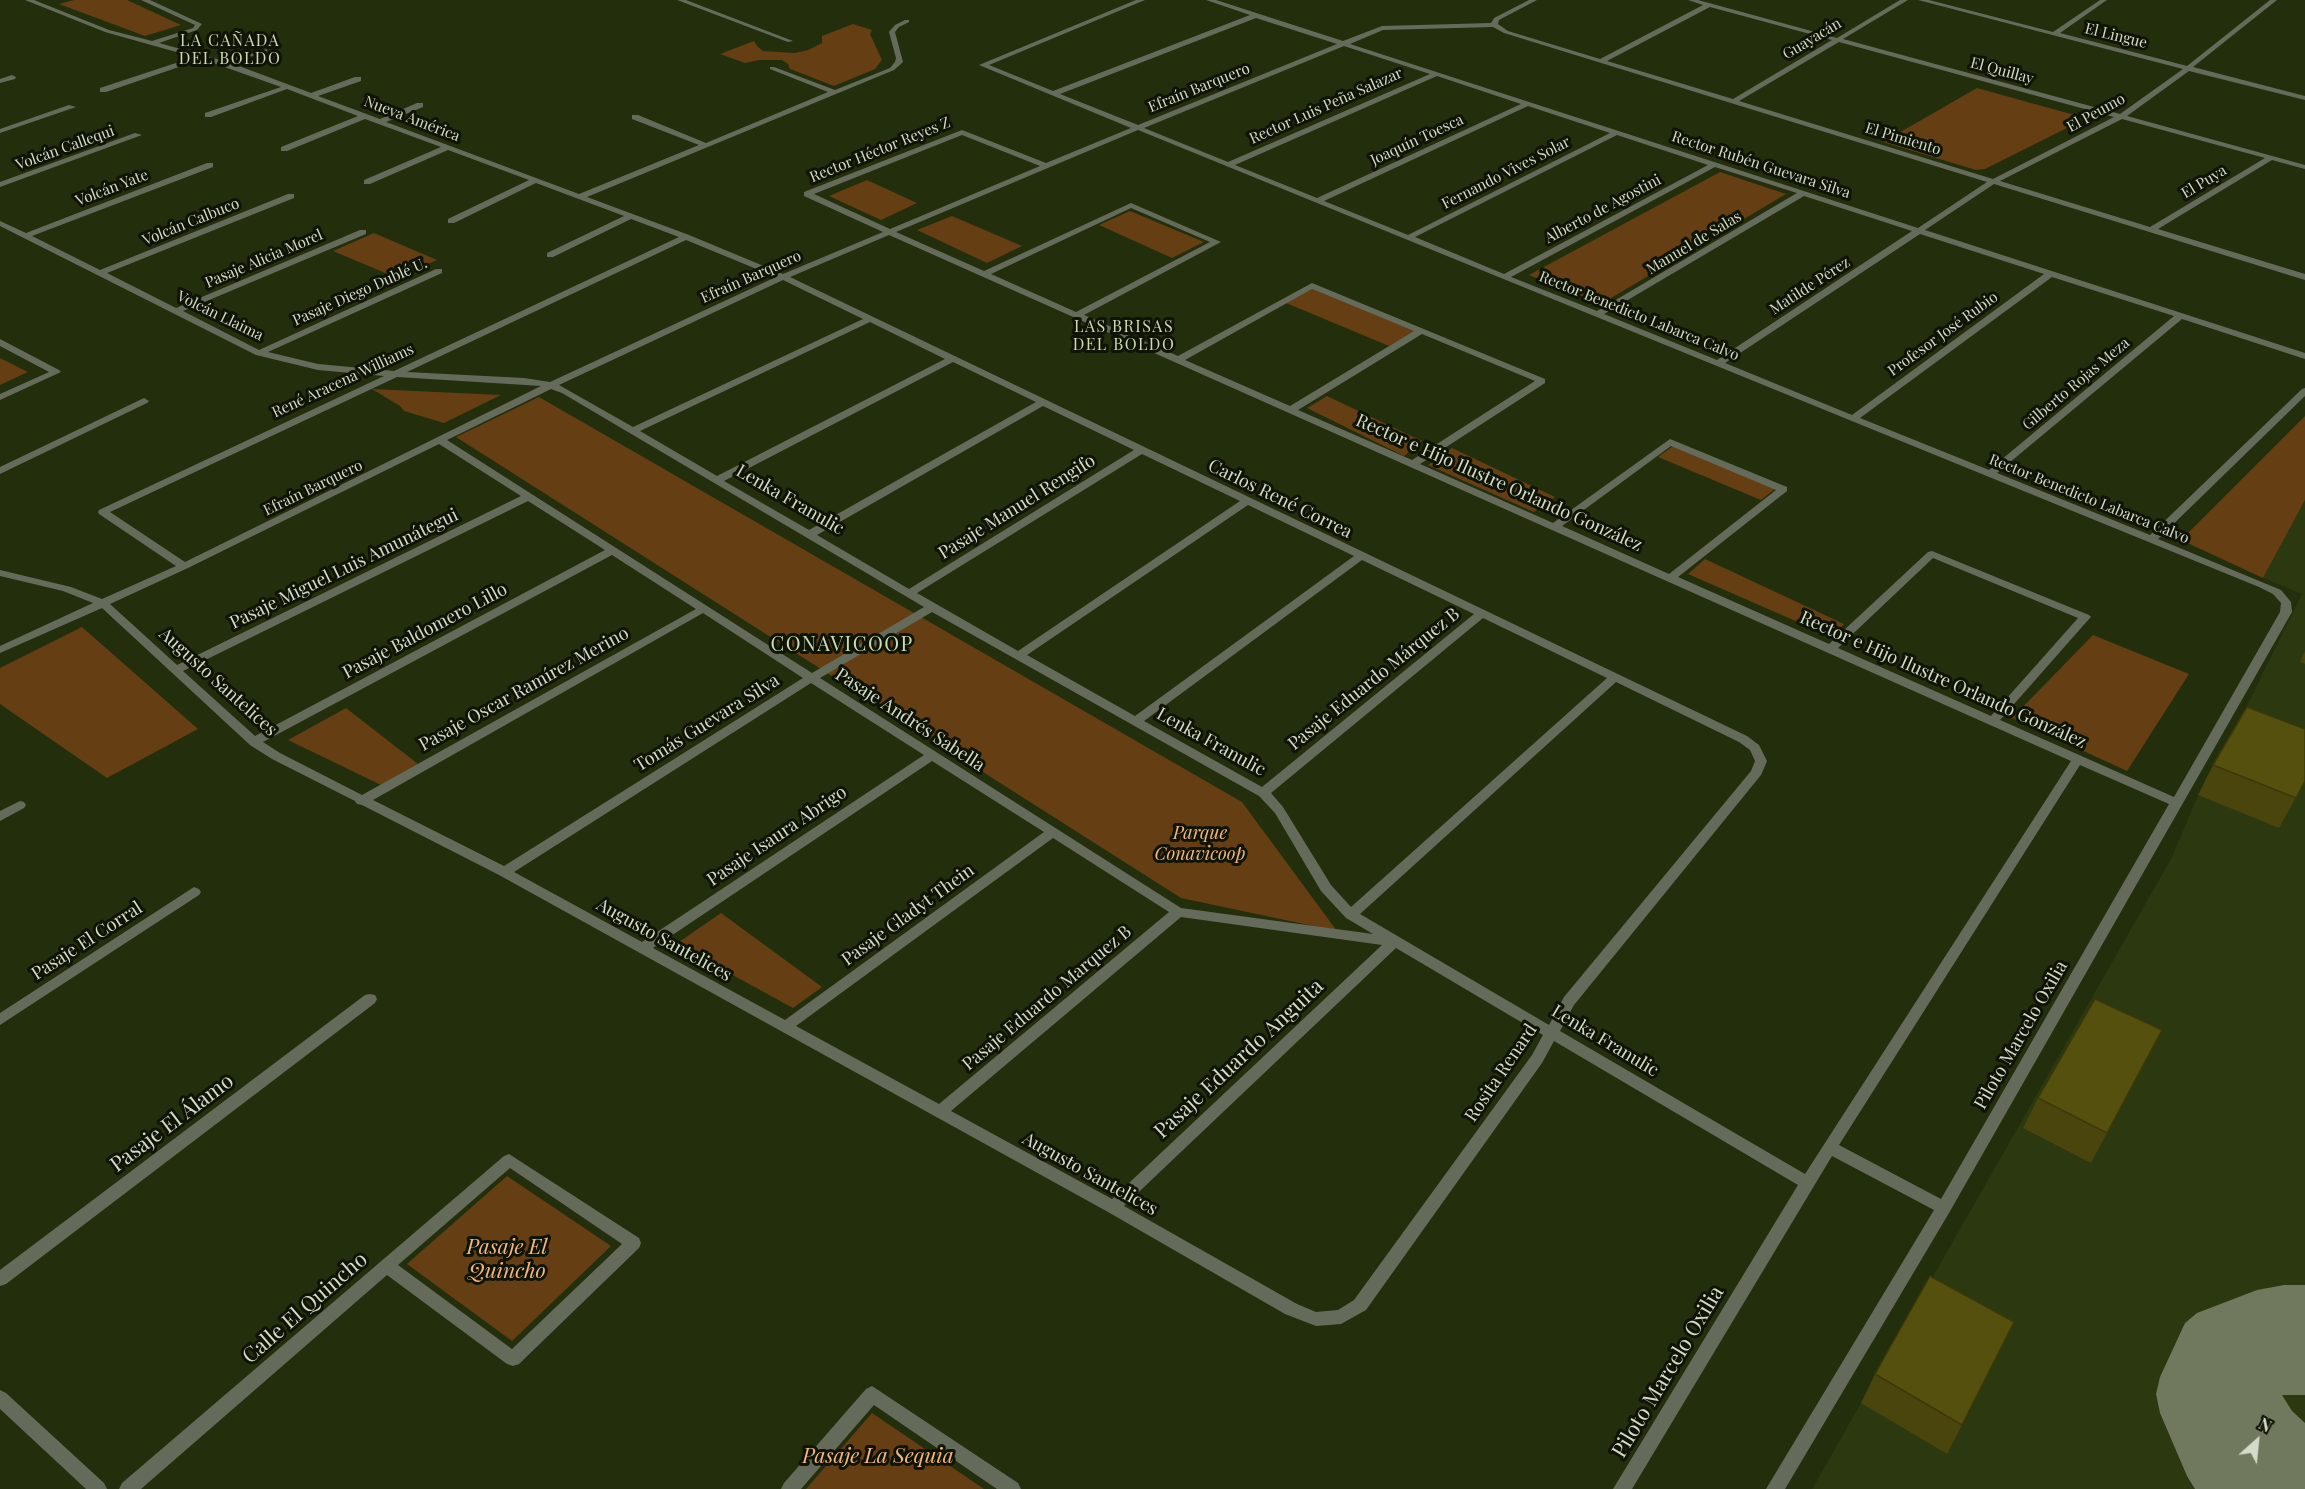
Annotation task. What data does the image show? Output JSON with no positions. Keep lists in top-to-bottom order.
{
  "streets": {
    "street": [
      "El Lingue",
      "Guayacán",
      "El Quillay",
      "Efraín Barquero",
      "Rector Luis Peña Salazar",
      "El Peumo",
      "Nueva América",
      "El Pimiento",
      "Joaquín Toesca",
      "Volcán Callequi",
      "Rector Héctor Reyes Z",
      "Rector Rubén Guevara Silva",
      "Fernando Vives Solar",
      "El Puya",
      "Volcán Yate",
      "Alberto de Agostini",
      "Volcán Calbuco",
      "Manuel de Salas",
      "Pasaje Alicia Morel",
      "Matilde Pérez",
      "Pasaje Diego Dublé U.",
      "Volcán Llaima",
      "Rector Benedicto Labarca Calvo",
      "Profesor José Rubio",
      "René Aracena Williams",
      "Gilberto Rojas Meza",
      "Rector e Hijo Ilustre Orlando González",
      "Carlos René Correa",
      "Lenka Franulic",
      "Pasaje Manuel Rengifo",
      "Pasaje Miguel Luis Amunátegui",
      "Pasaje Baldomero Lillo",
      "Pasaje Eduardo Márquez B",
      "Augusto Santelices",
      "Pasaje Oscar Ramírez Merino",
      "Pasaje Andrés Sabella",
      "Tomás Guevara Silva",
      "Pasaje Isaura Abrigo",
      "Pasaje Gladyt Thein",
      "Pasaje El Corral",
      "Pasaje Eduardo Marquez B",
      "Piloto Marcelo Oxilia",
      "Pasaje Eduardo Anguita",
      "Rosita Renard",
      "Pasaje El Álamo",
      "Calle El Quincho"
    ]
  },
  "crossings": [
    ["El Lingue", "El Peumo"],
    ["Guayacán", "El Quillay"],
    ["Guayacán", "El Pimiento"],
    ["El Quillay", "El Peumo"],
    ["El Quillay", "El Puya"],
    ["Efraín Barquero", "Nueva América"],
    ["Efraín Barquero", "El Pimiento"],
    ["Efraín Barquero", "Rector Héctor Reyes Z"],
    ["Efraín Barquero", "Rector Rubén Guevara Silva"],
    ["Efraín Barquero", "Volcán Llaima"],
    ["Efraín Barquero", "Rector Benedicto Labarca Calvo"],
    ["Efraín Barquero", "René Aracena Williams"],
    ["Efraín Barquero", "Rector e Hijo Ilustre Orlando González"],
    ["Efraín Barquero", "Carlos René Correa"],
    ["Efraín Barquero", "Lenka Franulic"],
    ["Efraín Barquero", "Augusto Santelices"],
    ["Efraín Barquero", "Pasaje Andrés Sabella"],
    ["Rector Luis Peña Salazar", "Rector Rubén Guevara Silva"],
    ["Rector Luis Peña Salazar", "Rector Benedicto Labarca Calvo"],
    ["El Peumo", "El Pimiento"],
    ["El Peumo", "Rector Rubén Guevara Silva"],
    ["El Peumo", "Matilde Pérez"],
    ["Nueva América", "René Aracena Williams"],
    ["Nueva América", "Carlos René Correa"],
    ["El Pimiento", "El Puya"],
    ["Joaquín Toesca", "Rector Rubén Guevara Silva"],
    ["Joaquín Toesca", "Rector Benedicto Labarca Calvo"],
    ["Rector Héctor Reyes Z", "Rector e Hijo Ilustre Orlando González"],
    ["Rector Rubén Guevara Silva", "Fernando Vives Solar"],
    ["Rector Rubén Guevara Silva", "Alberto de Agostini"],
    ["Rector Rubén Guevara Silva", "Manuel de Salas"],
    ["Rector Rubén Guevara Silva", "Matilde Pérez"],
    ["Rector Rubén Guevara Silva", "Profesor José Rubio"],
    ["Rector Rubén Guevara Silva", "Gilberto Rojas Meza"],
    ["Fernando Vives Solar", "Rector Benedicto Labarca Calvo"],
    ["Volcán Yate", "Volcán Llaima"],
    ["Alberto de Agostini", "Rector Benedicto Labarca Calvo"],
    ["Volcán Calbuco", "Volcán Llaima"],
    ["Manuel de Salas", "Rector Benedicto Labarca Calvo"],
    ["Pasaje Alicia Morel", "Volcán Llaima"],
    ["Matilde Pérez", "Rector Benedicto Labarca Calvo"],
    ["Pasaje Diego Dublé U.", "Volcán Llaima"],
    ["Volcán Llaima", "René Aracena Williams"],
    ["Volcán Llaima", "Lenka Franulic"],
    ["Rector Benedicto Labarca Calvo", "Profesor José Rubio"],
    ["Rector Benedicto Labarca Calvo", "Gilberto Rojas Meza"],
    ["Rector Benedicto Labarca Calvo", "Piloto Marcelo Oxilia"],
    ["Rector e Hijo Ilustre Orlando González", "Piloto Marcelo Oxilia"],
    ["Carlos René Correa", "Pasaje Manuel Rengifo"],
    ["Carlos René Correa", "Pasaje Eduardo Márquez B"],
    ["Carlos René Correa", "Rosita Renard"],
    ["Lenka Franulic", "Pasaje Manuel Rengifo"],
    ["Lenka Franulic", "Pasaje Eduardo Márquez B"],
    ["Lenka Franulic", "Pasaje Andrés Sabella"],
    ["Lenka Franulic", "Tomás Guevara Silva"],
    ["Lenka Franulic", "Piloto Marcelo Oxilia"],
    ["Lenka Franulic", "Pasaje Eduardo Anguita"],
    ["Lenka Franulic", "Rosita Renard"],
    ["Pasaje Miguel Luis Amunátegui", "Augusto Santelices"],
    ["Pasaje Miguel Luis Amunátegui", "Pasaje Andrés Sabella"],
    ["Pasaje Baldomero Lillo", "Augusto Santelices"],
    ["Pasaje Baldomero Lillo", "Pasaje Andrés Sabella"],
    ["Augusto Santelices", "Pasaje Oscar Ramírez Merino"],
    ["Augusto Santelices", "Tomás Guevara Silva"],
    ["Augusto Santelices", "Pasaje Isaura Abrigo"],
    ["Augusto Santelices", "Pasaje Gladyt Thein"],
    ["Augusto Santelices", "Pasaje Eduardo Marquez B"],
    ["Augusto Santelices", "Pasaje Eduardo Anguita"],
    ["Augusto Santelices", "Rosita Renard"],
    ["Pasaje Oscar Ramírez Merino", "Pasaje Andrés Sabella"],
    ["Pasaje Andrés Sabella", "Tomás Guevara Silva"],
    ["Pasaje Andrés Sabella", "Pasaje Isaura Abrigo"],
    ["Pasaje Andrés Sabella", "Pasaje Gladyt Thein"],
    ["Pasaje Andrés Sabella", "Pasaje Eduardo Marquez B"],
    ["Pasaje Andrés Sabella", "Pasaje Eduardo Anguita"]
  ],
  "districts": ["LA CAÑADA DEL BOLDO", "LAS BRISAS DEL BOLDO", "CONAVICOOP"],
  "parks": ["Parque Conavicoop", "Pasaje El Quincho", "Pasaje La Sequia"],
  "north": "top right"
}
